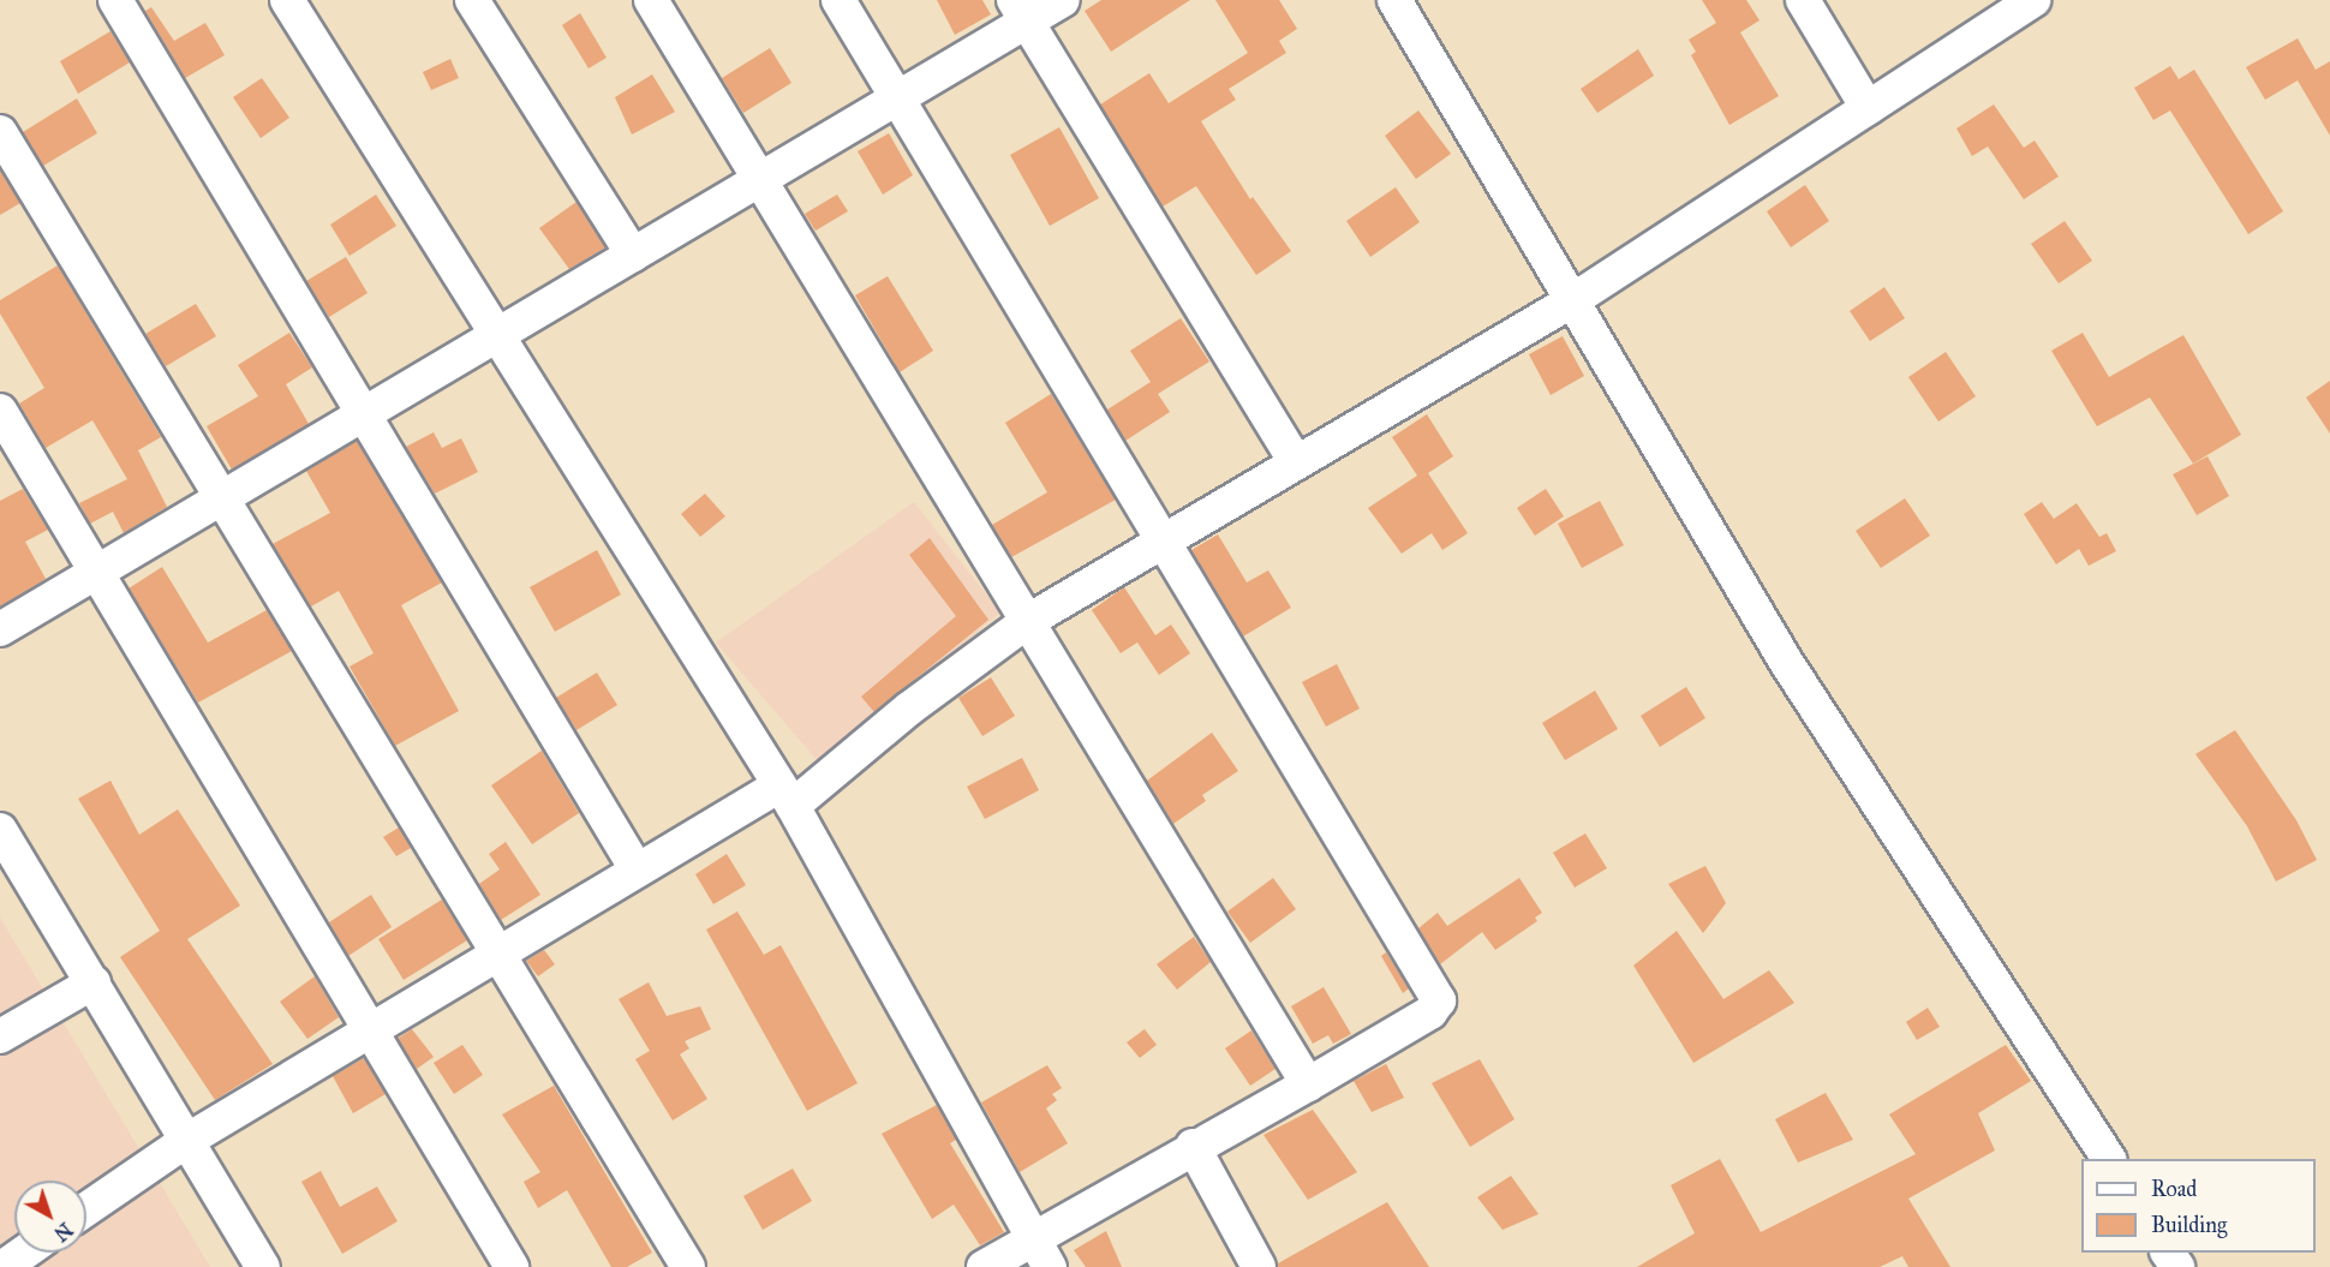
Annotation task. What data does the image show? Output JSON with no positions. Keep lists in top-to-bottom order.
{
  "legend": ["Road", "Building"],
  "north": "bottom right"
}
